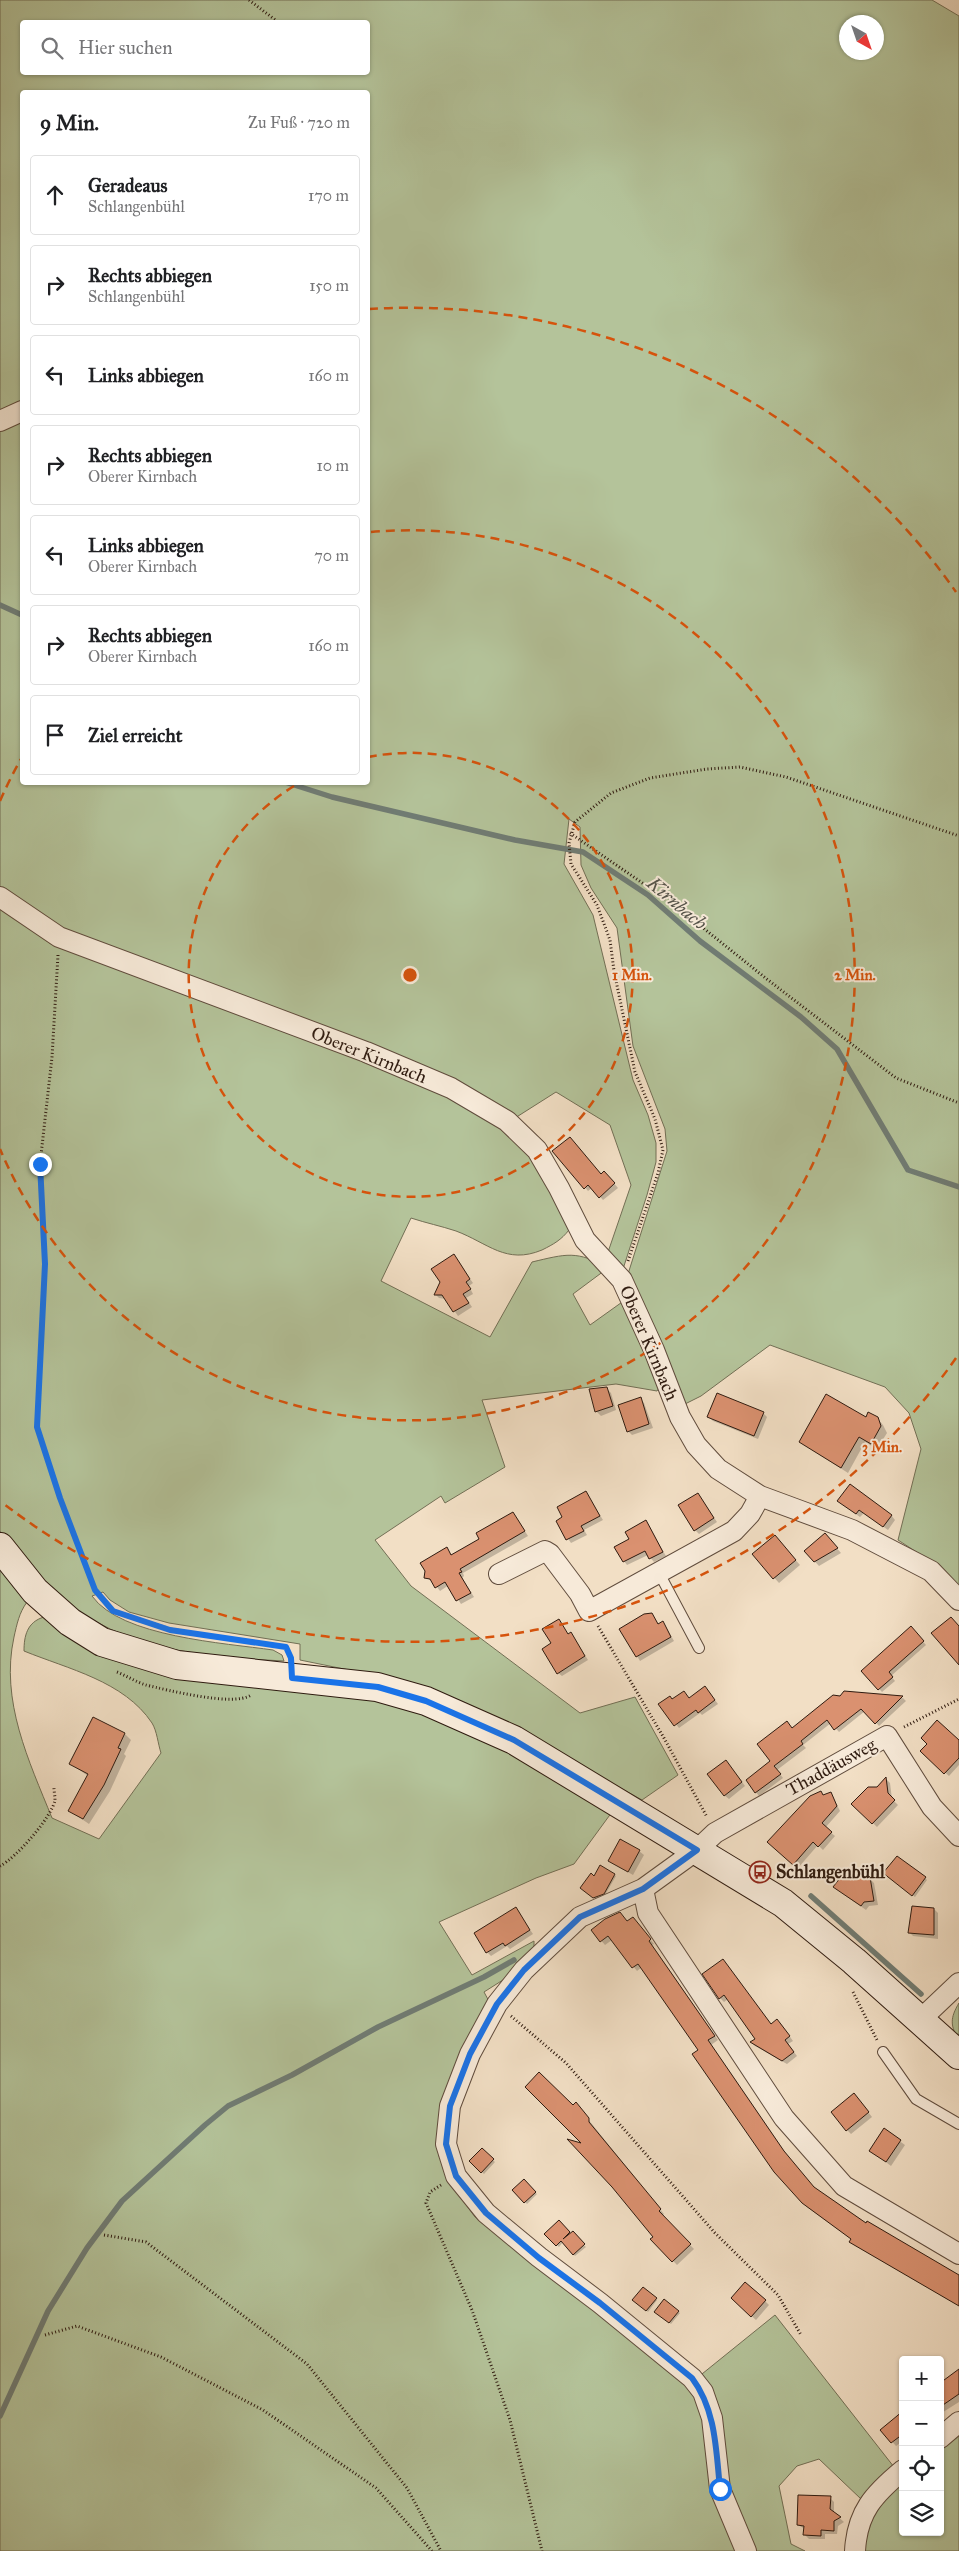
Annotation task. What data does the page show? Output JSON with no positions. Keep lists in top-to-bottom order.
{
  "streets": {
    "street": ["Oberer Kirnbach", "Thaddäusweg"]
  },
  "water": ["Kirnbach"],
  "places": {
    "bus stop": ["Schlangenbühl"]
  },
  "north": "bottom right",
  "page": {
    "search": "Hier suchen",
    "heading": ["9 Min.", "Zu Fuß · 720 m"],
    "list": [
      ["Geradeaus", "Schlangenbühl", "170 m"],
      ["Rechts abbiegen", "Schlangenbühl", "150 m"],
      ["Links abbiegen", "160 m"],
      ["Rechts abbiegen", "Oberer Kirnbach", "10 m"],
      ["Links abbiegen", "Oberer Kirnbach", "70 m"],
      ["Rechts abbiegen", "Oberer Kirnbach", "160 m"],
      "Ziel erreicht"
    ],
    "map_buttons": ["+", "−"]
  },
  "rings": ["1 Min.", "2 Min.", "3 Min."]
}
